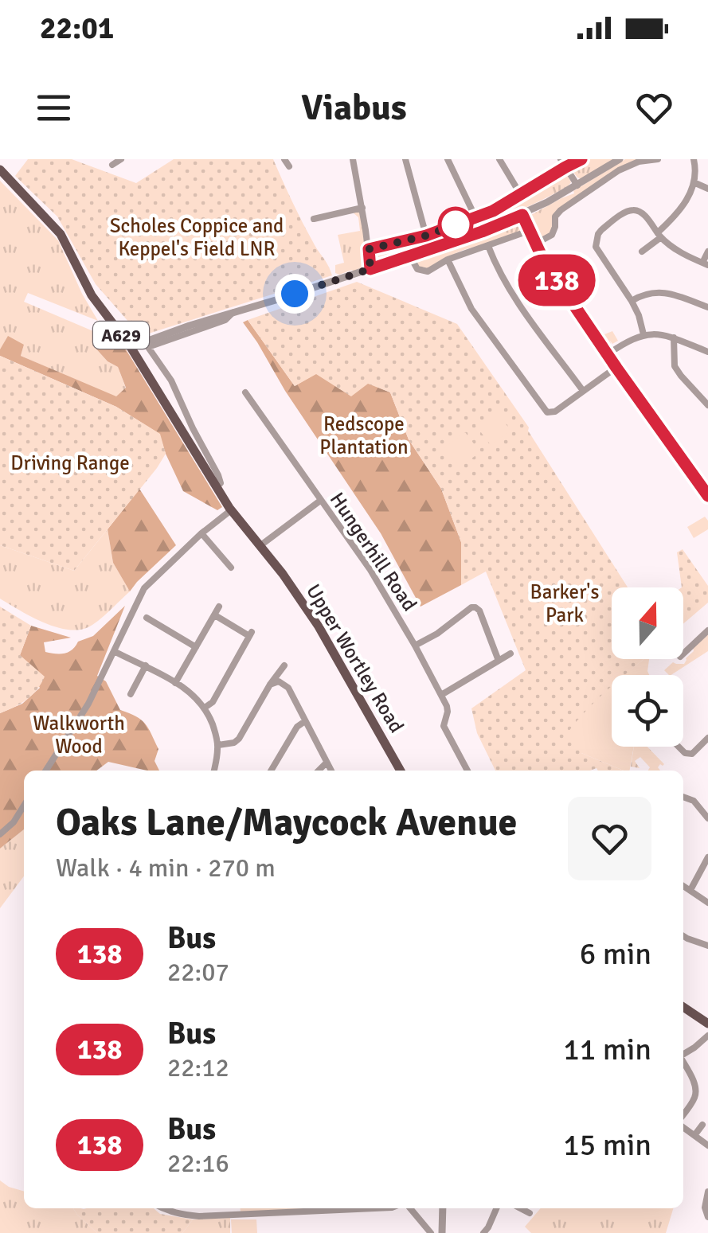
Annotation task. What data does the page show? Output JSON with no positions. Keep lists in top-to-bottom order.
{
  "streets": {
    "main road": ["A629", "Upper Wortley Road"],
    "street": ["Hungerhill Road"]
  },
  "parks": [
    "Scholes Coppice and Keppel's Field LNR",
    "Redscope Plantation",
    "Driving Range",
    "Barker's Park",
    "Walkworth Wood"
  ],
  "lines": ["bus line 138"],
  "north": "top",
  "page": {
    "status": "22:01",
    "header": "Viabus",
    "on_map": "138",
    "heading": ["Oaks Lane/Maycock Avenue", "Walk · 4 min · 270 m"],
    "list": [
      {
        "mark": "138",
        "name": "Bus",
        "note": "22:07",
        "value": "6 min"
      },
      {
        "mark": "138",
        "name": "Bus",
        "note": "22:12",
        "value": "11 min"
      },
      {
        "mark": "138",
        "name": "Bus",
        "note": "22:16",
        "value": "15 min"
      }
    ]
  }
}
